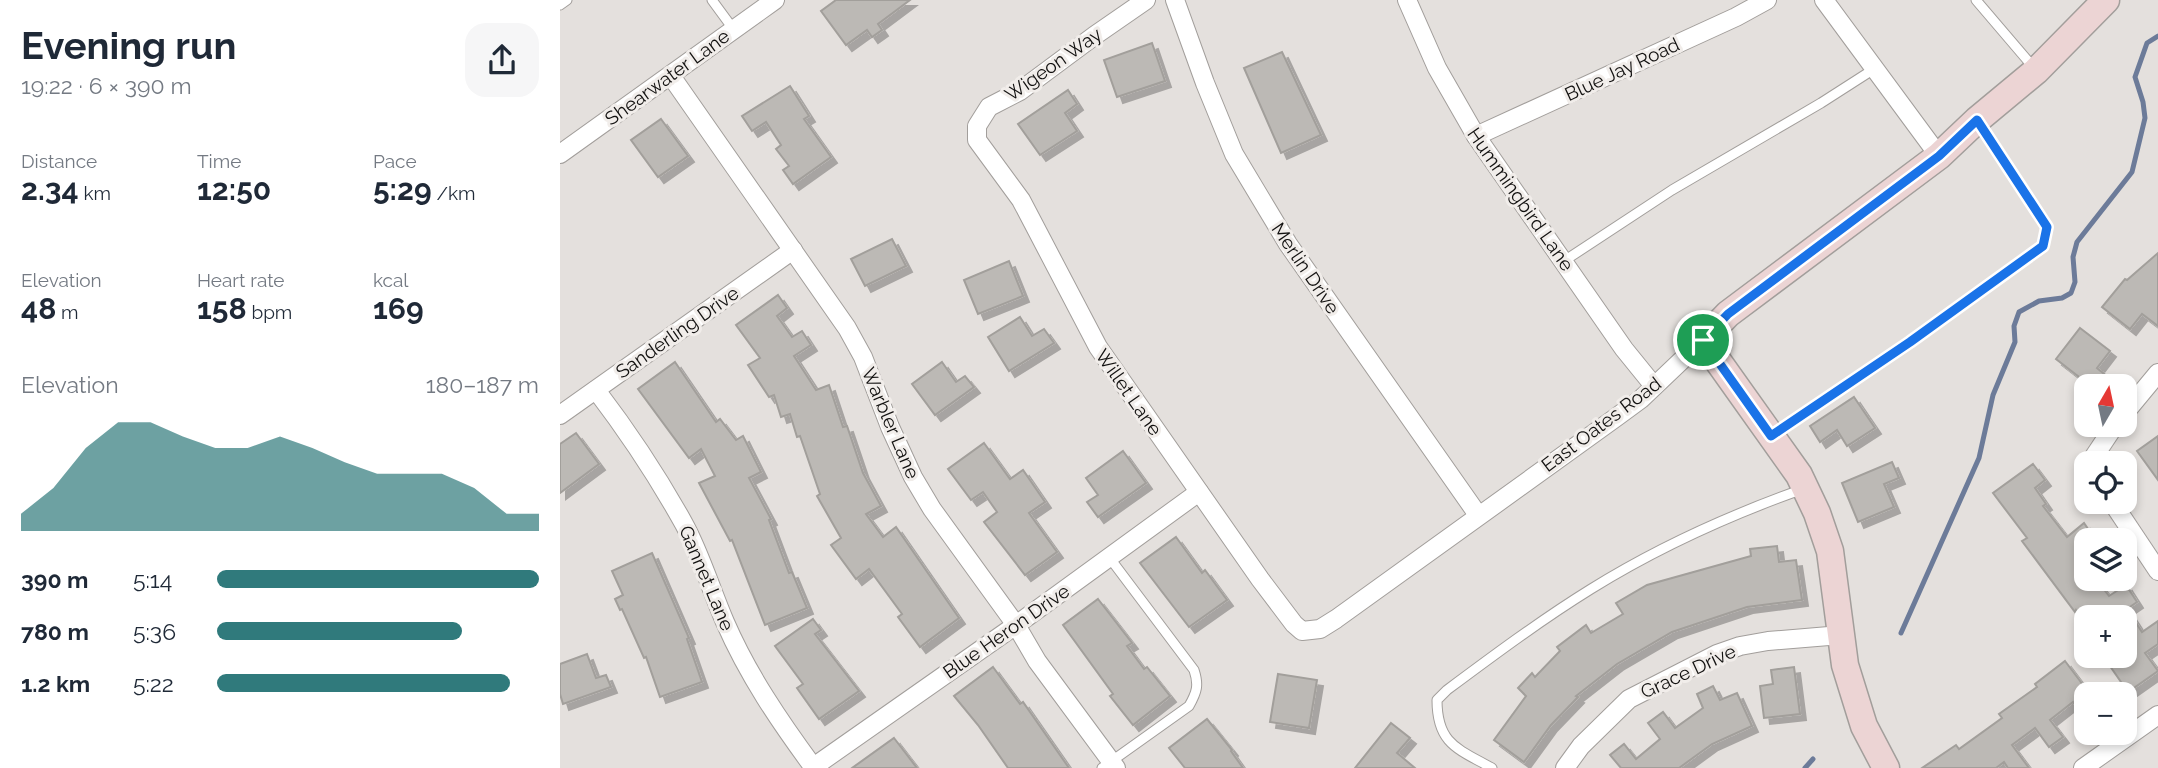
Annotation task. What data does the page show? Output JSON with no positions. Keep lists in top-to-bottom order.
{
  "streets": {
    "street": [
      "Wigeon Way",
      "Blue Jay Road",
      "Shearwater Lane",
      "Hummingbird Lane",
      "Merlin Drive",
      "Sanderling Drive",
      "Willet Lane",
      "Warbler Lane",
      "East Oates Road",
      "Gannet Lane",
      "Blue Heron Drive",
      "Grace Drive"
    ]
  },
  "crossings": [
    ["Wigeon Way", "Willet Lane"],
    ["Blue Jay Road", "Hummingbird Lane"],
    ["Shearwater Lane", "Warbler Lane"],
    ["Hummingbird Lane", "East Oates Road"],
    ["Merlin Drive", "East Oates Road"],
    ["Sanderling Drive", "Warbler Lane"],
    ["Sanderling Drive", "Gannet Lane"],
    ["Willet Lane", "East Oates Road"],
    ["Willet Lane", "Blue Heron Drive"],
    ["Warbler Lane", "Blue Heron Drive"],
    ["Gannet Lane", "Blue Heron Drive"]
  ],
  "north": "top",
  "page": {
    "heading": ["Evening run", "19:22 · 6 × 390 m"],
    "stats": [
      ["Distance", "2.34 km"],
      ["Time", "12:50"],
      ["Pace", "5:29 /km"],
      ["Elevation", "48 m"],
      ["Heart rate", "158 bpm"],
      ["kcal", "169"]
    ],
    "chart": ["Elevation", "180–187 m"],
    "map_buttons": ["+", "−"],
    "list": [
      {
        "name": "390 m",
        "note": "5:14"
      },
      {
        "name": "780 m",
        "note": "5:36"
      },
      {
        "name": "1.2 km",
        "note": "5:22"
      }
    ]
  }
}
